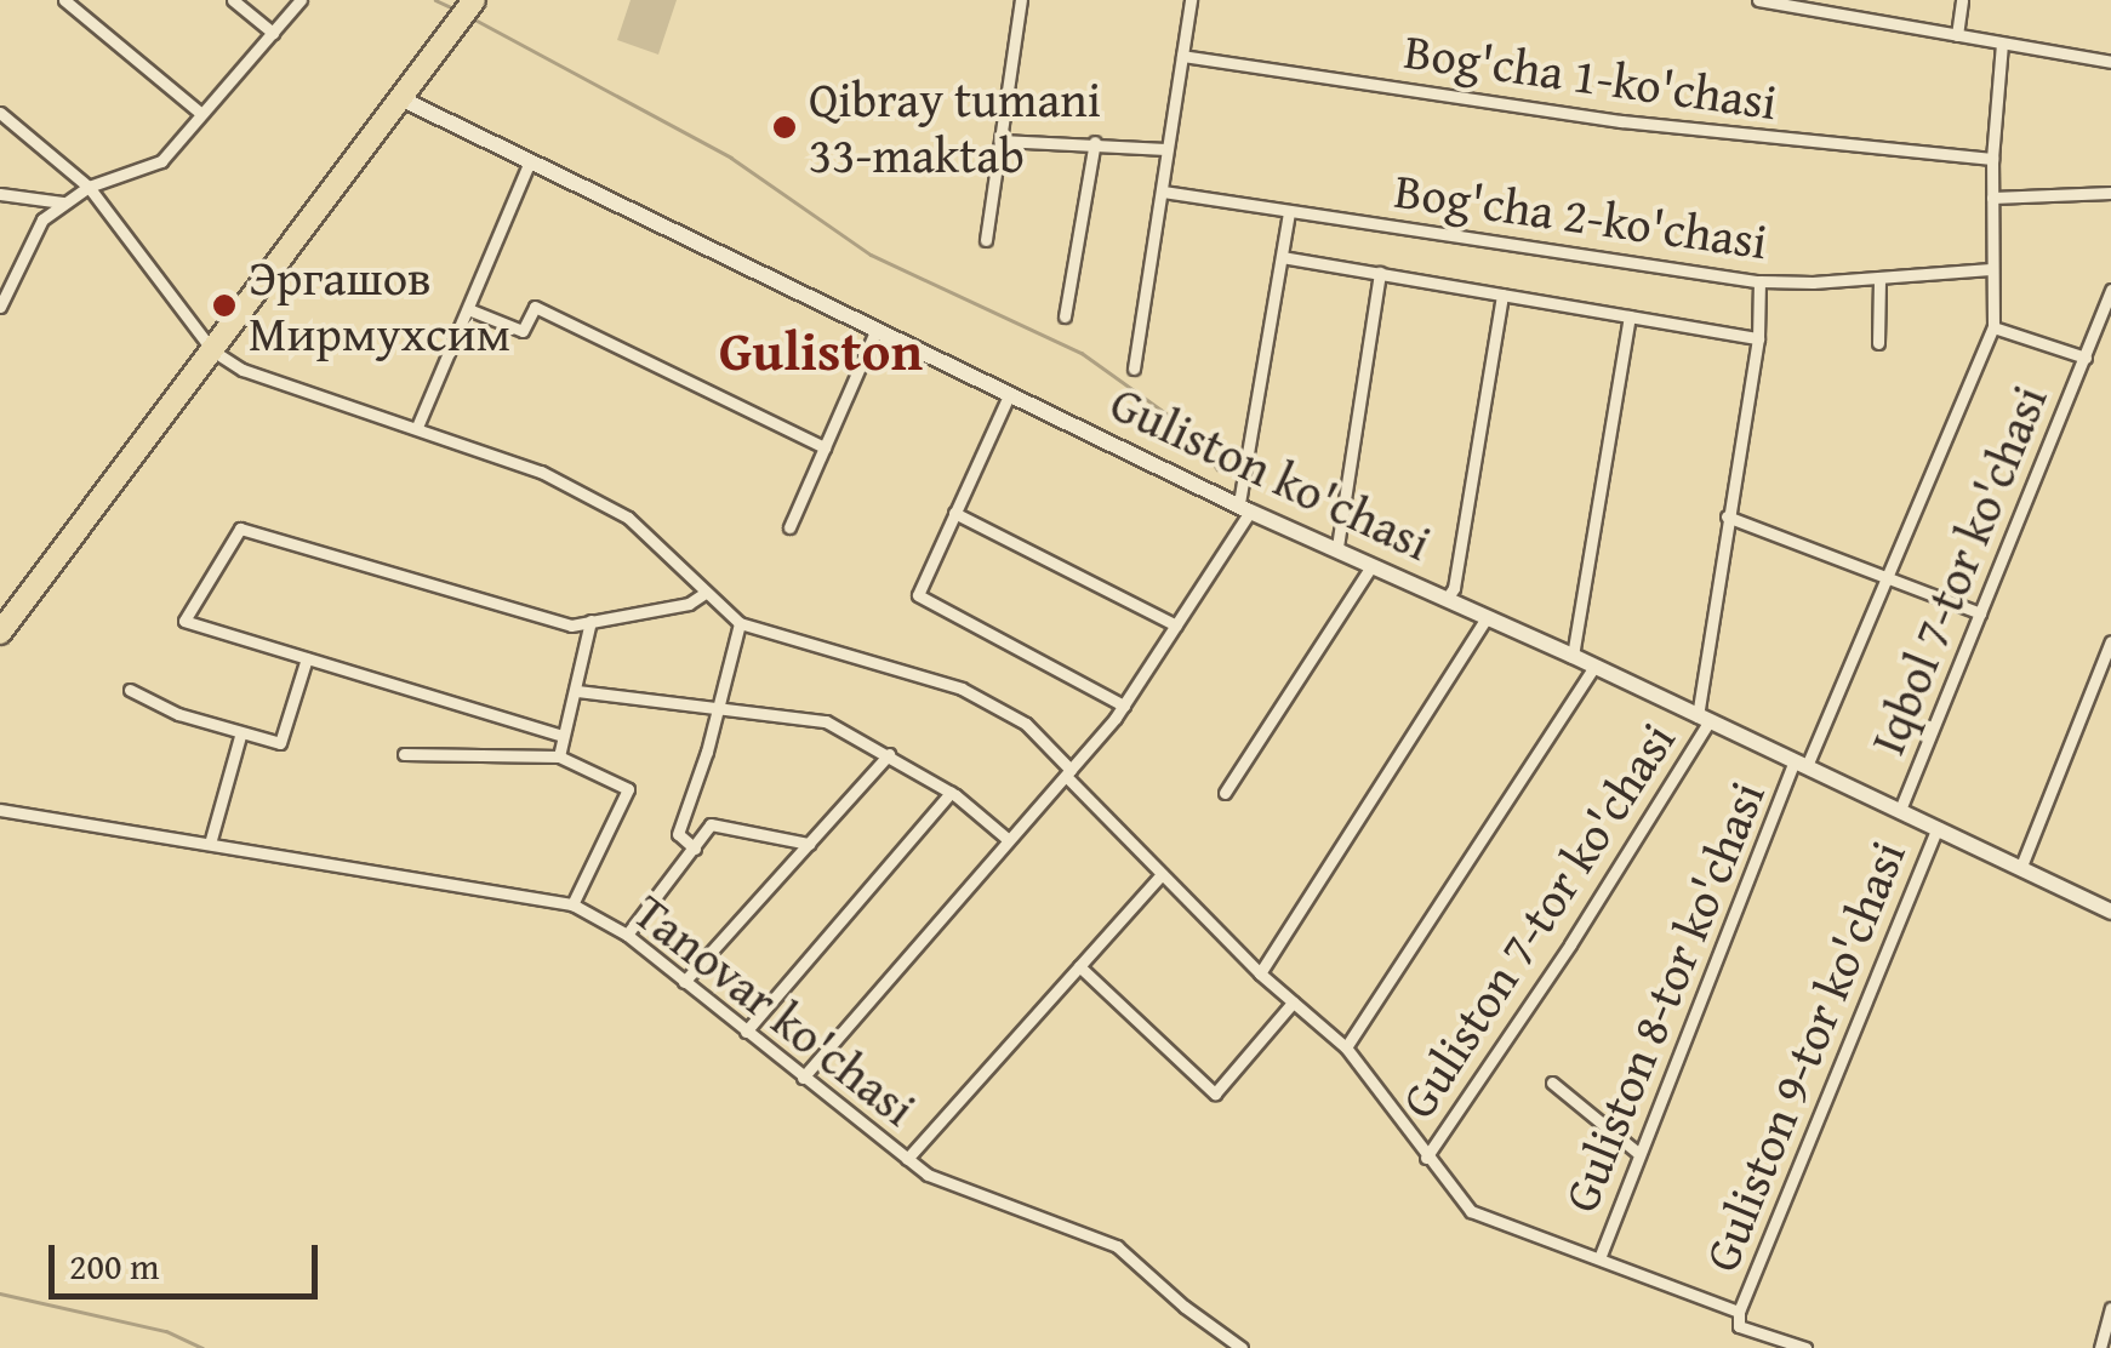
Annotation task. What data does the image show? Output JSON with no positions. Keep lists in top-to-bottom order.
{
  "streets": {
    "main road": ["Guliston ko'chasi"],
    "street": [
      "Bog'cha 1-ko'chasi",
      "Bog'cha 2-ko'chasi",
      "Iqbol 7-tor ko'chasi",
      "Guliston 7-tor ko'chasi",
      "Guliston 8-tor ko'chasi",
      "Tanovar ko'chasi",
      "Guliston 9-tor ko'chasi"
    ]
  },
  "crossings": [
    ["Guliston ko'chasi", "Iqbol 7-tor ko'chasi"],
    ["Guliston ko'chasi", "Guliston 7-tor ko'chasi"],
    ["Guliston ko'chasi", "Guliston 8-tor ko'chasi"],
    ["Guliston ko'chasi", "Guliston 9-tor ko'chasi"]
  ],
  "districts": ["Guliston"],
  "places": ["Qibray tumani 33-maktab", "Эргашов Мирмухсим"],
  "scale_bar": "200 m"
}
